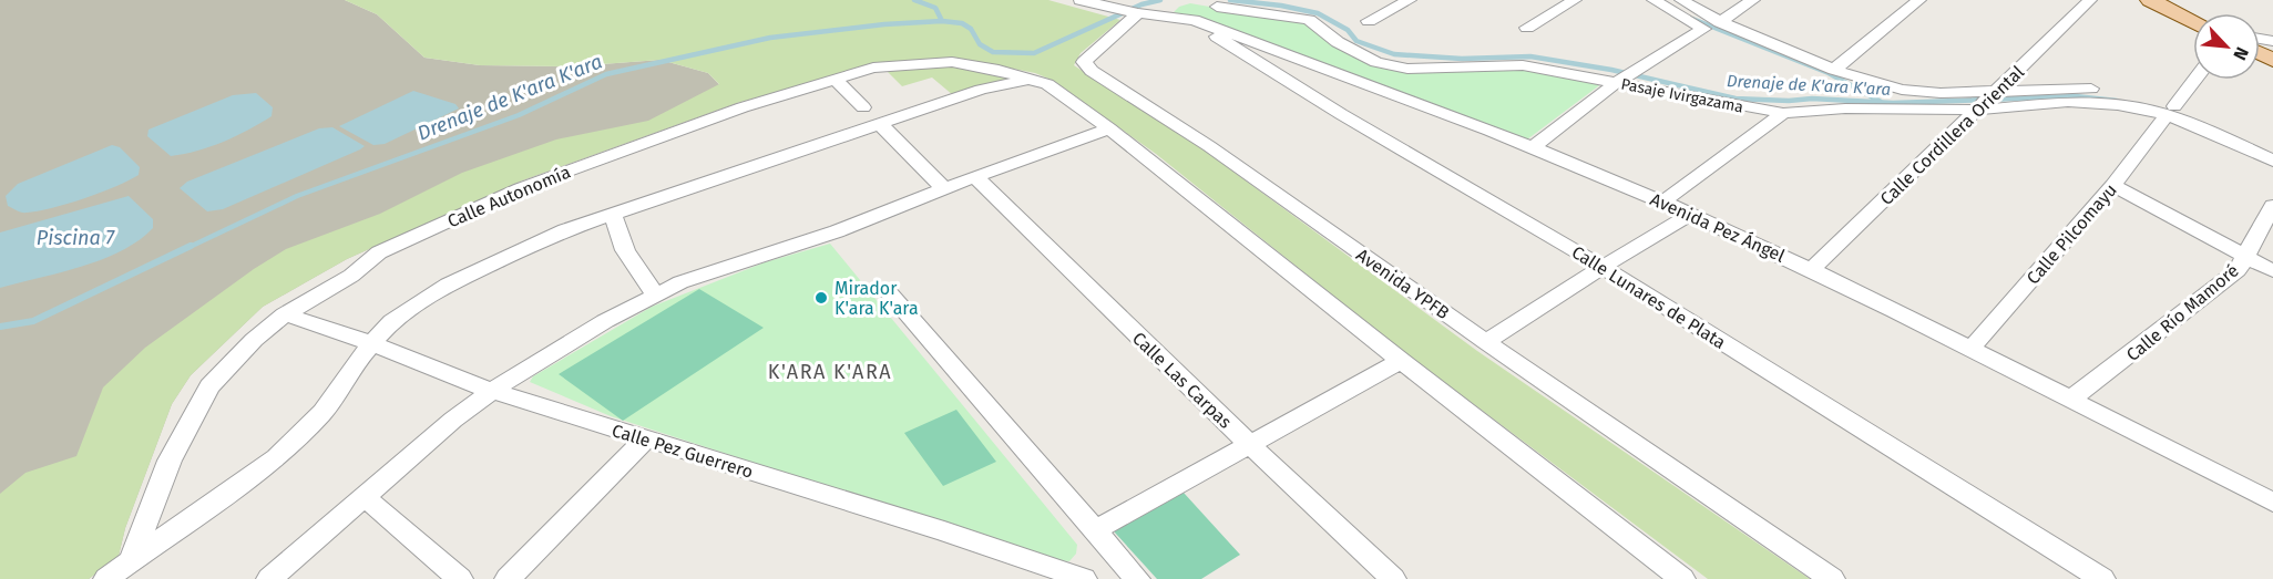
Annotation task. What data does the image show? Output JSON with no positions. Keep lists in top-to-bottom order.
{
  "streets": {
    "street": [
      "Pasaje Ivirgazama",
      "Calle Cordillera Oriental",
      "Calle Autonomía",
      "Avenida Pez Ángel",
      "Calle Pilcomayu",
      "Avenida YPFB",
      "Calle Lunares de Plata",
      "Calle Río Mamoré",
      "Calle Las Carpas",
      "Calle Pez Guerrero"
    ]
  },
  "crossings": [
    ["Pasaje Ivirgazama", "Calle Cordillera Oriental"],
    ["Pasaje Ivirgazama", "Calle Pilcomayu"],
    ["Calle Cordillera Oriental", "Avenida Pez Ángel"],
    ["Calle Autonomía", "Calle Pez Guerrero"],
    ["Avenida Pez Ángel", "Calle Pilcomayu"],
    ["Avenida Pez Ángel", "Avenida YPFB"],
    ["Avenida Pez Ángel", "Calle Lunares de Plata"],
    ["Avenida Pez Ángel", "Calle Río Mamoré"]
  ],
  "districts": ["K'ARA K'ARA"],
  "water": ["Drenaje de K'ara K'ara", "Piscina 7"],
  "places": ["Mirador K'ara K'ara"],
  "north": "bottom right"
}
